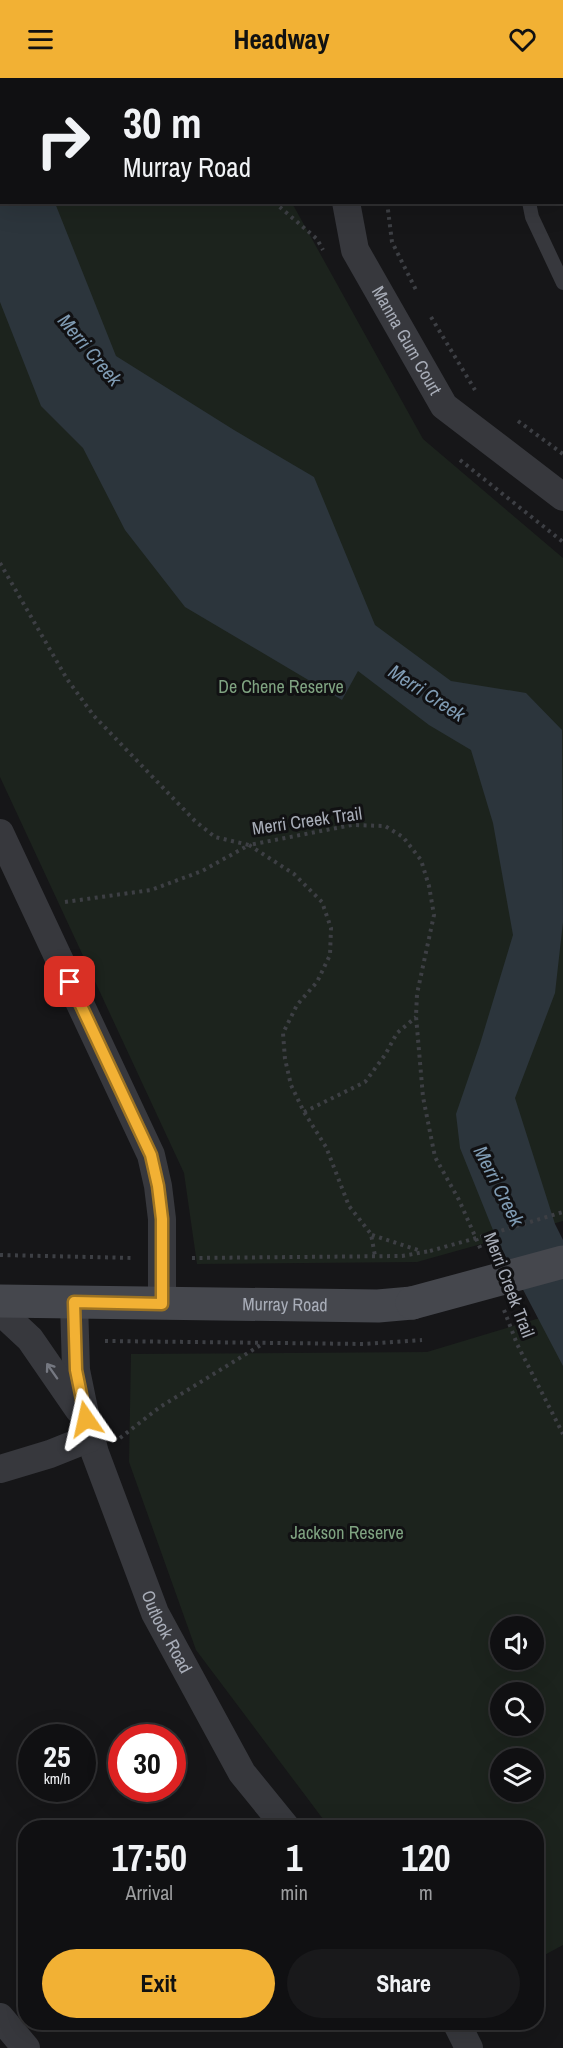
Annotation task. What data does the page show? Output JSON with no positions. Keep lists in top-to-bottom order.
{
  "streets": {
    "main road": ["Murray Road"],
    "street": ["Manna Gum Court", "Outlook Road"],
    "path": ["Merri Creek Trail"]
  },
  "crossings": [
    ["Murray Road", "Outlook Road"]
  ],
  "water": ["Merri Creek"],
  "parks": ["De Chene Reserve", "Jackson Reserve"],
  "page": {
    "header": "Headway",
    "turn": ["30 m", "Murray Road"],
    "speed": "25 km/h",
    "limit": "30",
    "eta": [
      "17:50",
      "Arrival",
      "1",
      "min",
      "120",
      "m"
    ],
    "buttons": ["Exit", "Share"]
  }
}
